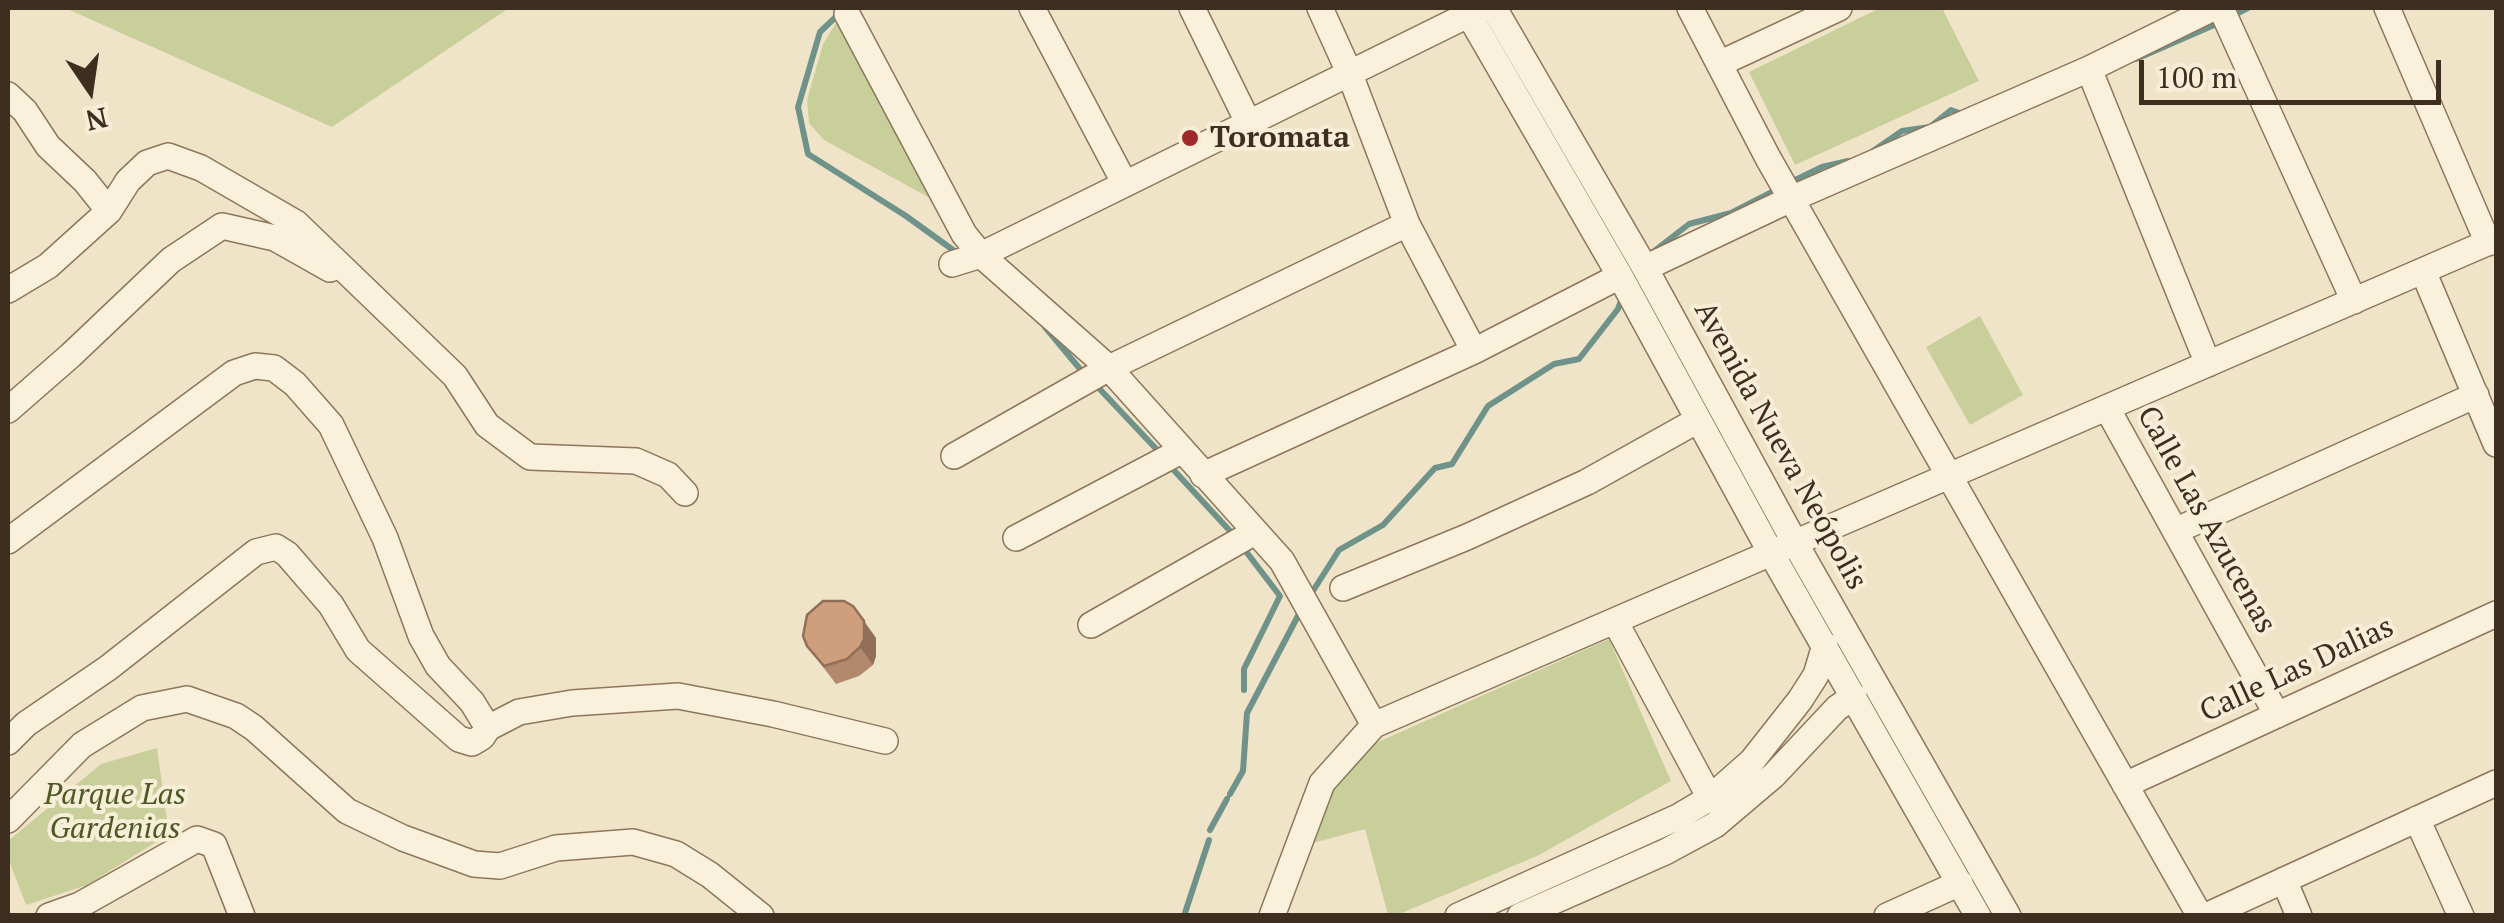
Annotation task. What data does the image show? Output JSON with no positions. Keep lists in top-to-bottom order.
{
  "streets": {
    "street": ["Avenida Nueva Neópolis", "Calle Las Azucenas", "Calle Las Dalias"]
  },
  "crossings": [
    ["Calle Las Azucenas", "Calle Las Dalias"]
  ],
  "parks": ["Parque Las Gardenias"],
  "places": ["Toromata"],
  "scale_bar": "100 m",
  "north": "bottom"
}
